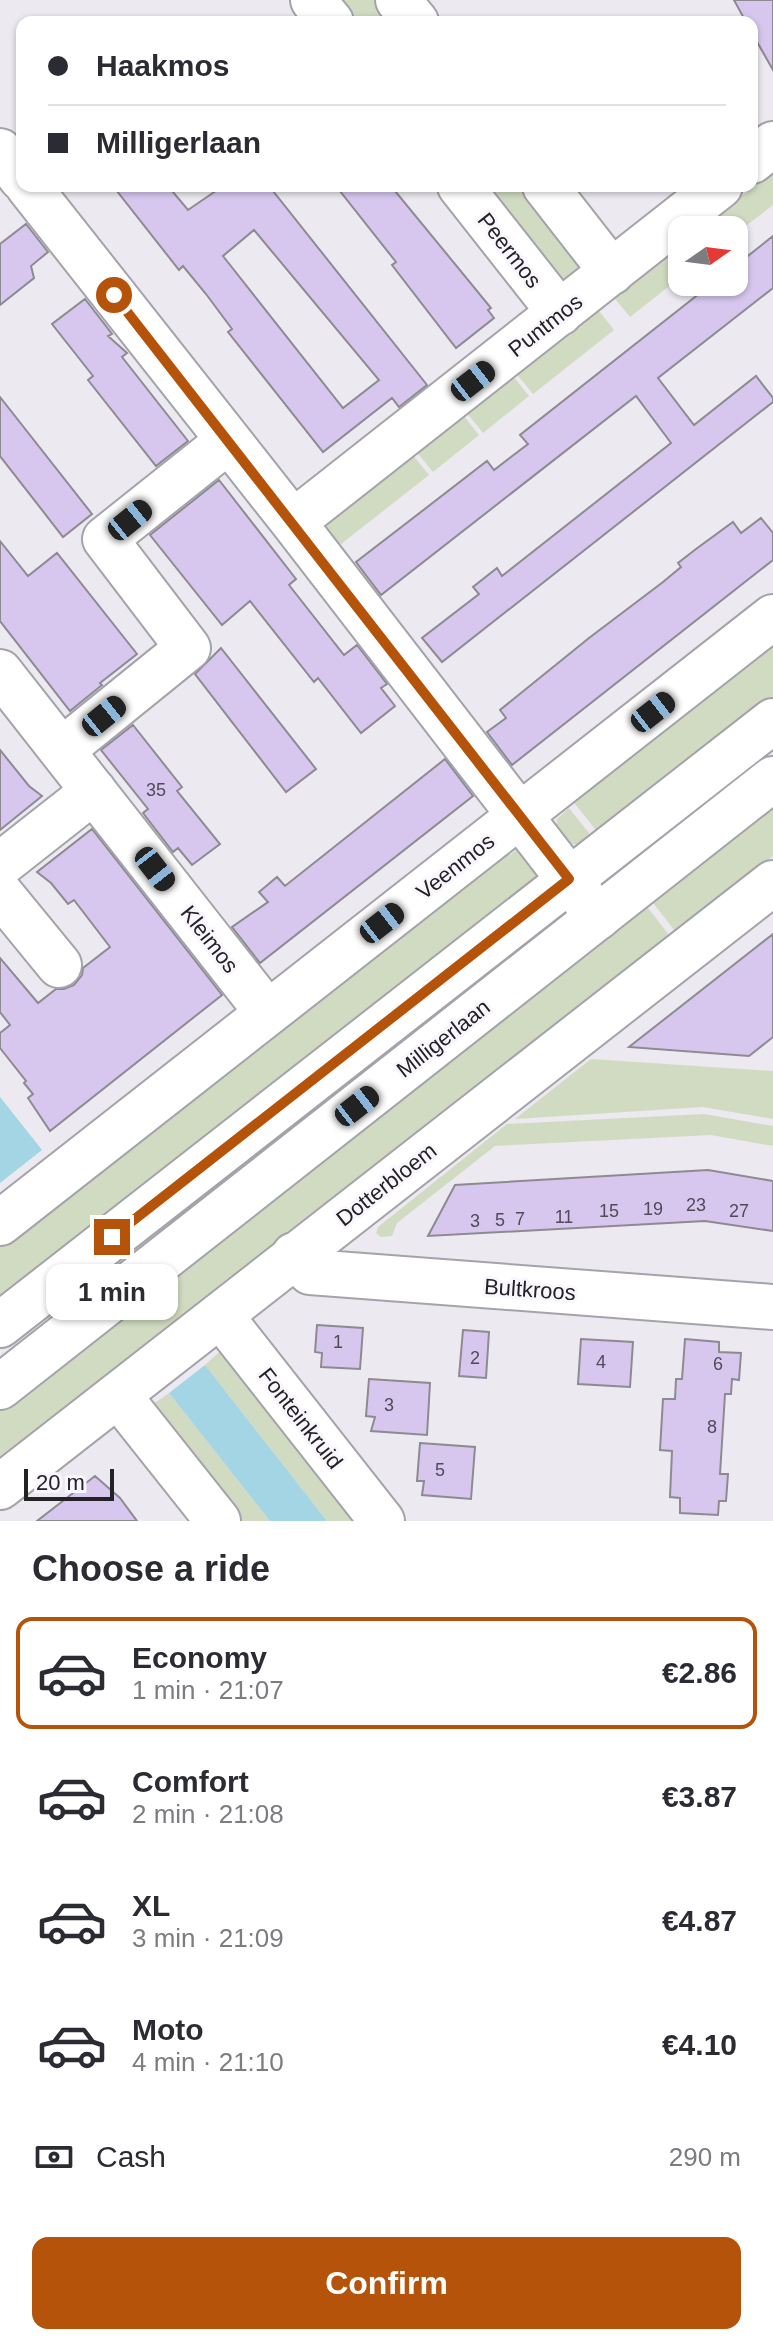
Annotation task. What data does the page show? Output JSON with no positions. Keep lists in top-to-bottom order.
{
  "streets": {
    "street": [
      "Peermos",
      "Puntmos",
      "Veenmos",
      "Kleimos",
      "Milligerlaan",
      "Dotterbloem",
      "Bultkroos",
      "Fonteinkruid"
    ]
  },
  "crossings": [
    ["Peermos", "Puntmos"],
    ["Veenmos", "Kleimos"],
    ["Dotterbloem", "Bultkroos"],
    ["Dotterbloem", "Fonteinkruid"]
  ],
  "house_numbers": [
    "35",
    "23",
    "19",
    "15",
    "27",
    "11",
    "7",
    "5",
    "3",
    "1",
    "2",
    "4",
    "6",
    "3",
    "8",
    "5"
  ],
  "scale_bar": "20 m",
  "north": "right",
  "page": {
    "banner": ["Haakmos", "Milligerlaan"],
    "bubble": "1 min",
    "scale": "20 m",
    "heading": "Choose a ride",
    "list": [
      {
        "name": "Economy",
        "note": "1 min · 21:07",
        "value": "€2.86"
      },
      {
        "name": "Comfort",
        "note": "2 min · 21:08",
        "value": "€3.87"
      },
      {
        "name": "XL",
        "note": "3 min · 21:09",
        "value": "€4.87"
      },
      {
        "name": "Moto",
        "note": "4 min · 21:10",
        "value": "€4.10"
      }
    ],
    "pay": ["Cash", "290 m"],
    "buttons": "Confirm"
  }
}
